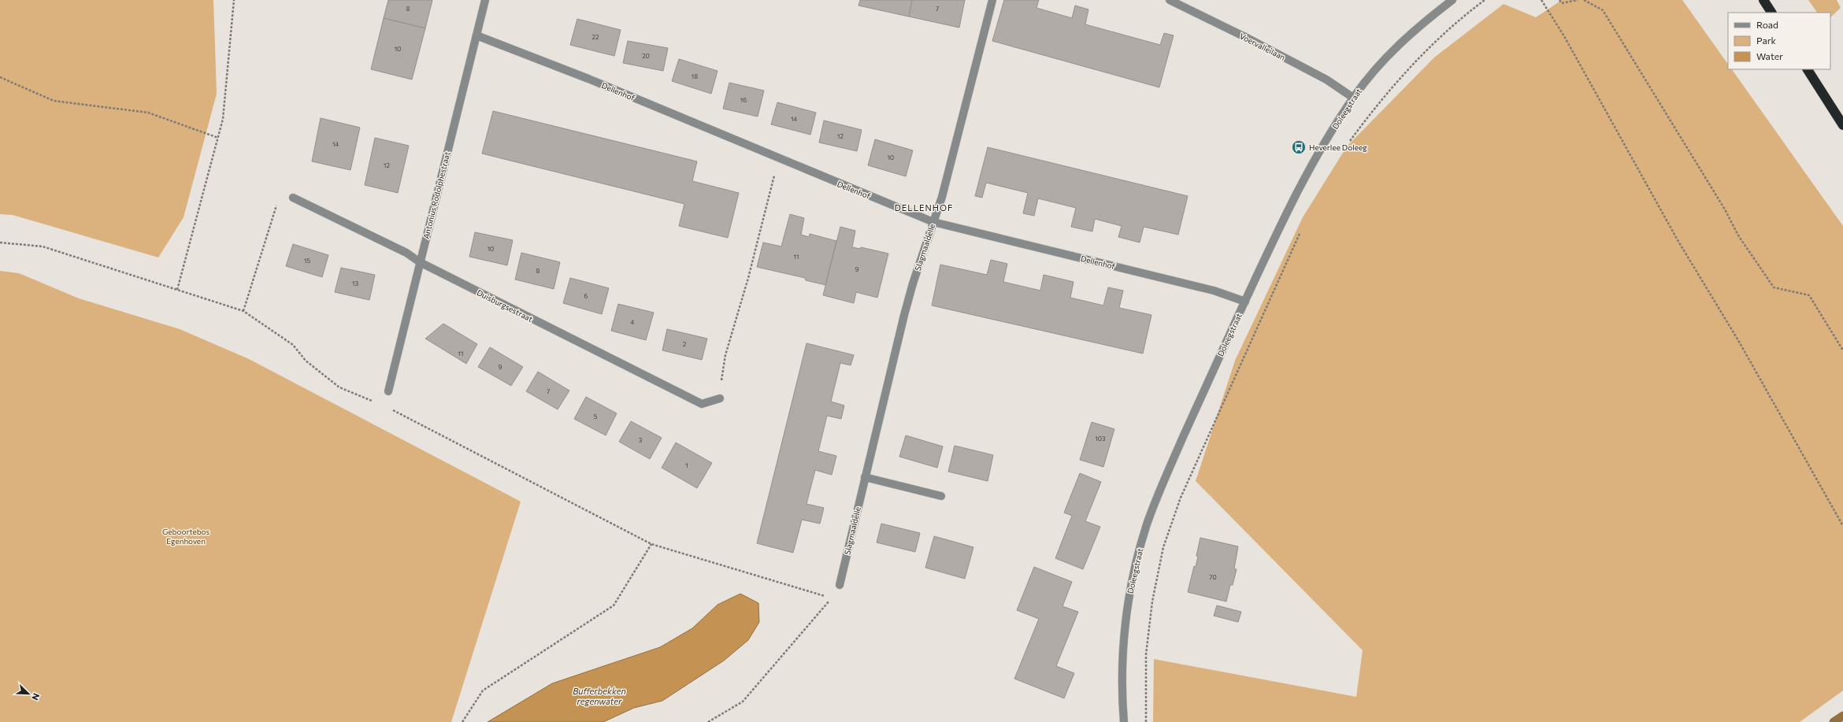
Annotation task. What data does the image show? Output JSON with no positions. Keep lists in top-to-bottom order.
{
  "streets": {
    "street": [
      "Voervalleilaan",
      "Dellenhof",
      "Doleegstraat",
      "Antonius Rodolphestraat",
      "Slagmaaldelle",
      "Duisburgsestraat"
    ]
  },
  "crossings": [
    ["Voervalleilaan", "Doleegstraat"],
    ["Dellenhof", "Doleegstraat"],
    ["Dellenhof", "Antonius Rodolphestraat"],
    ["Dellenhof", "Slagmaaldelle"],
    ["Antonius Rodolphestraat", "Duisburgsestraat"]
  ],
  "districts": ["DELLENHOF"],
  "water": ["Bufferbekken regenwater"],
  "parks": ["Geboortebos Egenhoven"],
  "places": {
    "bus stop": ["Heverlee Doleeg"]
  },
  "house_numbers": [
    "8",
    "7",
    "22",
    "10",
    "20",
    "18",
    "16",
    "14",
    "12",
    "14",
    "10",
    "12",
    "10",
    "11",
    "15",
    "9",
    "8",
    "13",
    "6",
    "4",
    "2",
    "11",
    "9",
    "7",
    "5",
    "103",
    "3",
    "1",
    "70"
  ],
  "legend": ["Road", "Park", "Water"],
  "north": "bottom right"
}
